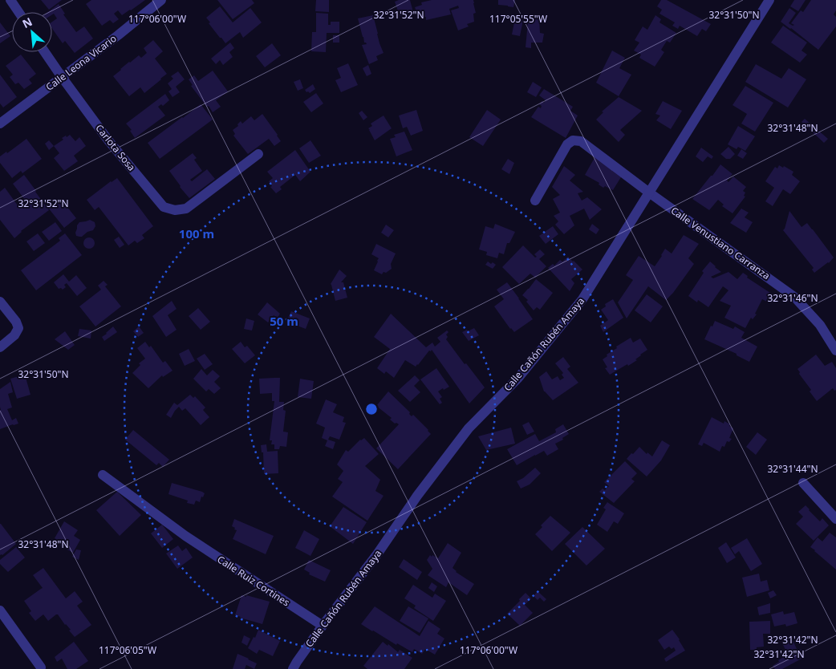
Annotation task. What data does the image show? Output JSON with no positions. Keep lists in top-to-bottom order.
{
  "streets": {
    "street": [
      "Calle Leona Vicario",
      "Carlota Sosa",
      "Calle Venustiano Carranza",
      "Calle Cañón Rubén Amaya",
      "Calle Ruiz Cortines"
    ]
  },
  "crossings": [
    ["Calle Leona Vicario", "Carlota Sosa"],
    ["Calle Venustiano Carranza", "Calle Cañón Rubén Amaya"],
    ["Calle Cañón Rubén Amaya", "Calle Ruiz Cortines"]
  ],
  "north": "top left",
  "coordinates": [
    "32°31'50\"N",
    "32°31'52\"N",
    "117°06'00\"W",
    "117°05'55\"W",
    "32°31'48\"N",
    "32°31'46\"N",
    "32°31'44\"N",
    "32°31'42\"N",
    "117°06'05\"W"
  ],
  "rings": ["100 m", "50 m"]
}
